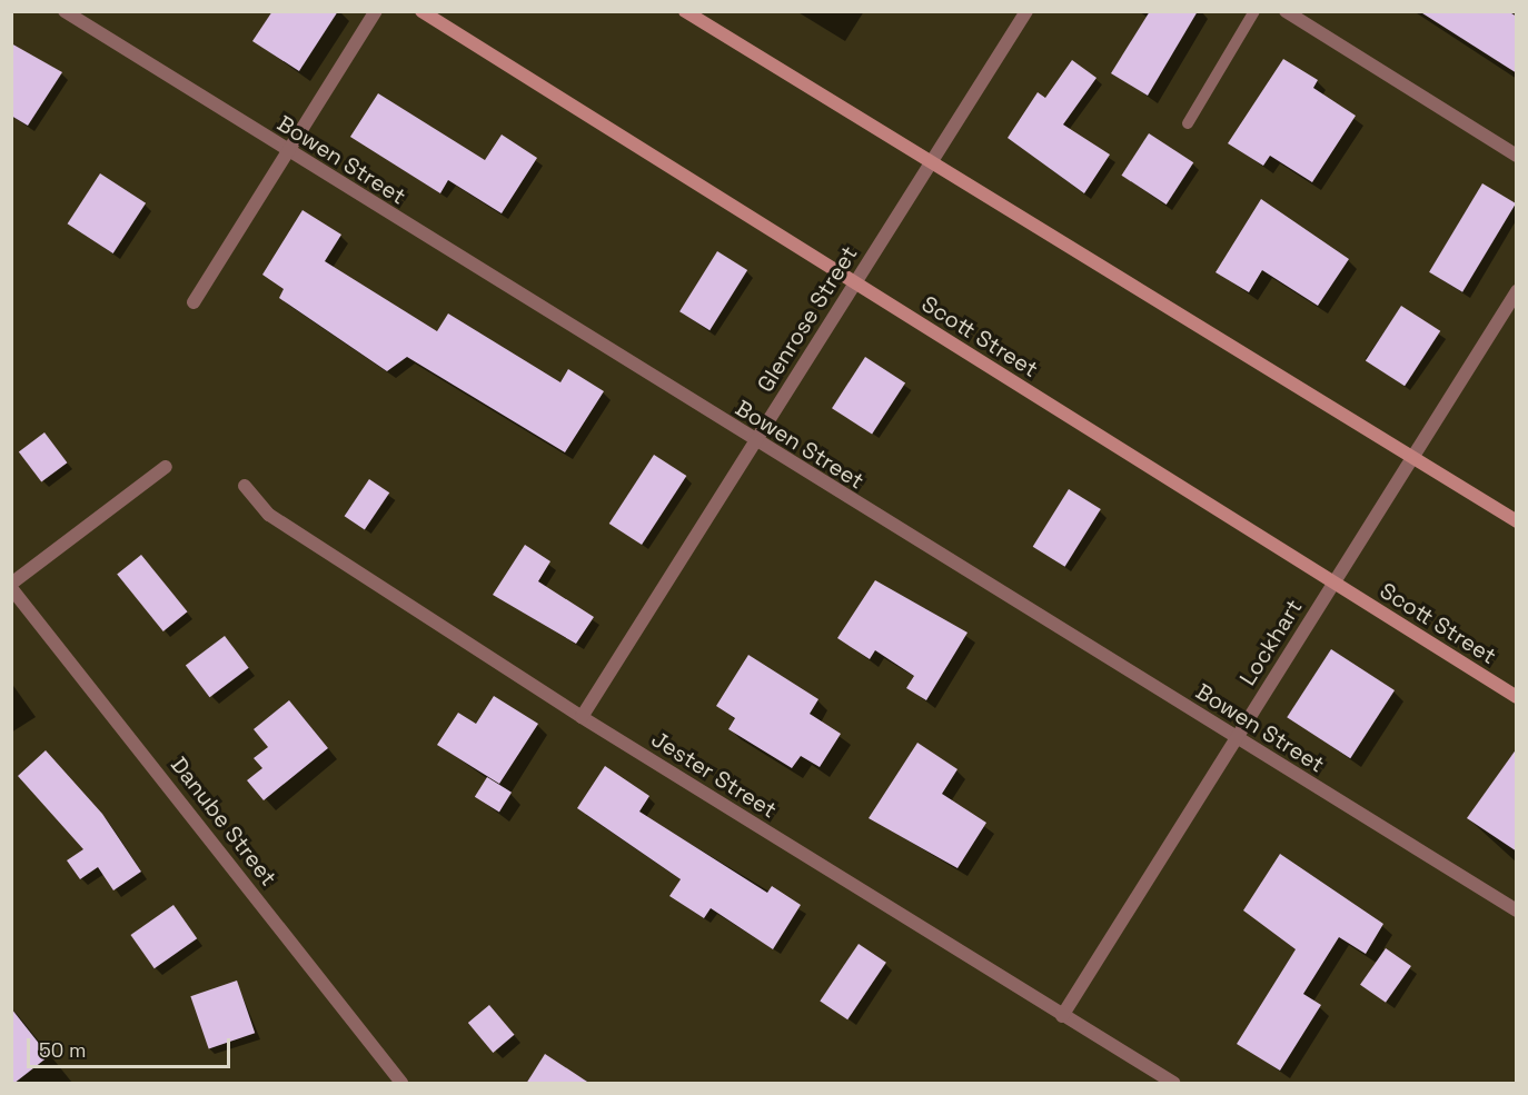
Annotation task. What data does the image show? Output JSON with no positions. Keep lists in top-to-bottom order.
{
  "streets": {
    "main road": ["Scott Street"],
    "street": [
      "Bowen Street",
      "Glenrose Street",
      "Lockhart",
      "Jester Street",
      "Danube Street"
    ]
  },
  "crossings": [
    ["Bowen Street", "Glenrose Street"],
    ["Bowen Street", "Lockhart"],
    ["Glenrose Street", "Scott Street"],
    ["Glenrose Street", "Jester Street"],
    ["Scott Street", "Lockhart"],
    ["Lockhart", "Jester Street"]
  ],
  "scale_bar": "50 m"
}
